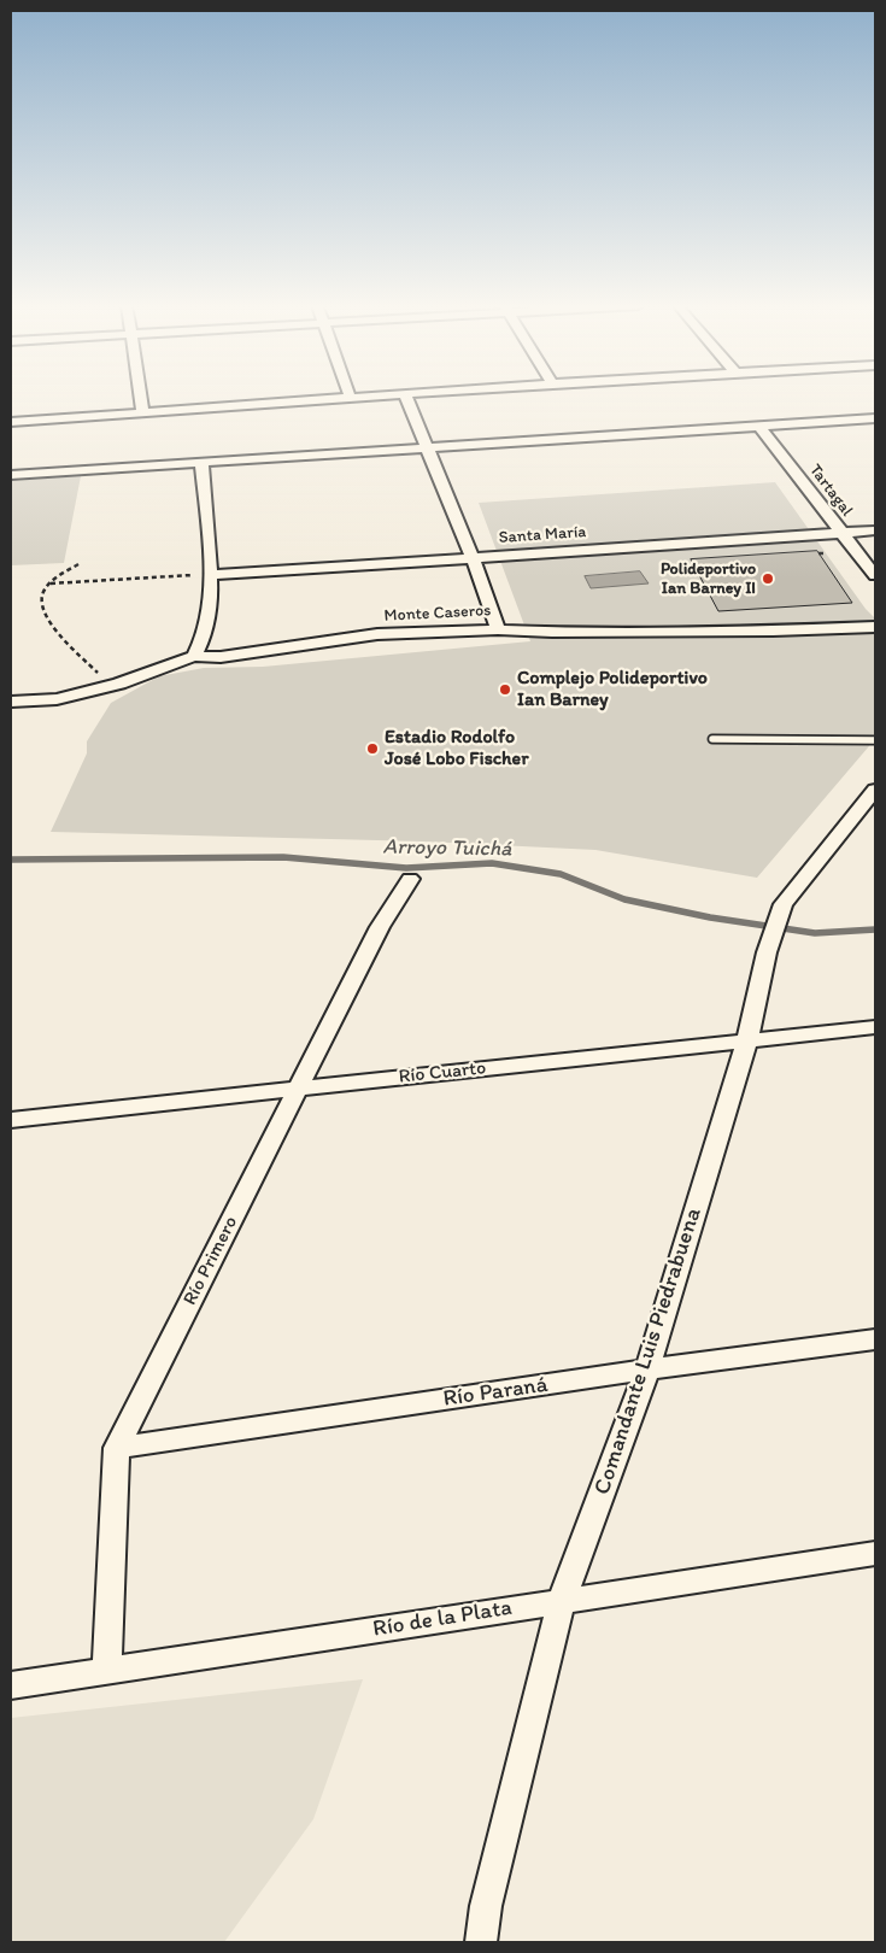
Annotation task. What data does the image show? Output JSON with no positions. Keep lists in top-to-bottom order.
{
  "streets": {
    "street": [
      "Tartagal",
      "Santa María",
      "Monte Caseros",
      "Río Cuarto",
      "Río Primero",
      "Comandante Luis Piedrabuena",
      "Río Paraná",
      "Río de la Plata"
    ]
  },
  "crossings": [
    ["Tartagal", "Santa María"],
    ["Río Cuarto", "Río Primero"],
    ["Río Cuarto", "Comandante Luis Piedrabuena"],
    ["Río Primero", "Río Paraná"],
    ["Río Primero", "Río de la Plata"],
    ["Comandante Luis Piedrabuena", "Río Paraná"],
    ["Comandante Luis Piedrabuena", "Río de la Plata"]
  ],
  "water": ["Arroyo Tuichá"],
  "places": ["Polideportivo Ian Barney II", "Complejo Polideportivo Ian Barney", "Estadio Rodolfo José Lobo Fischer"]
}
